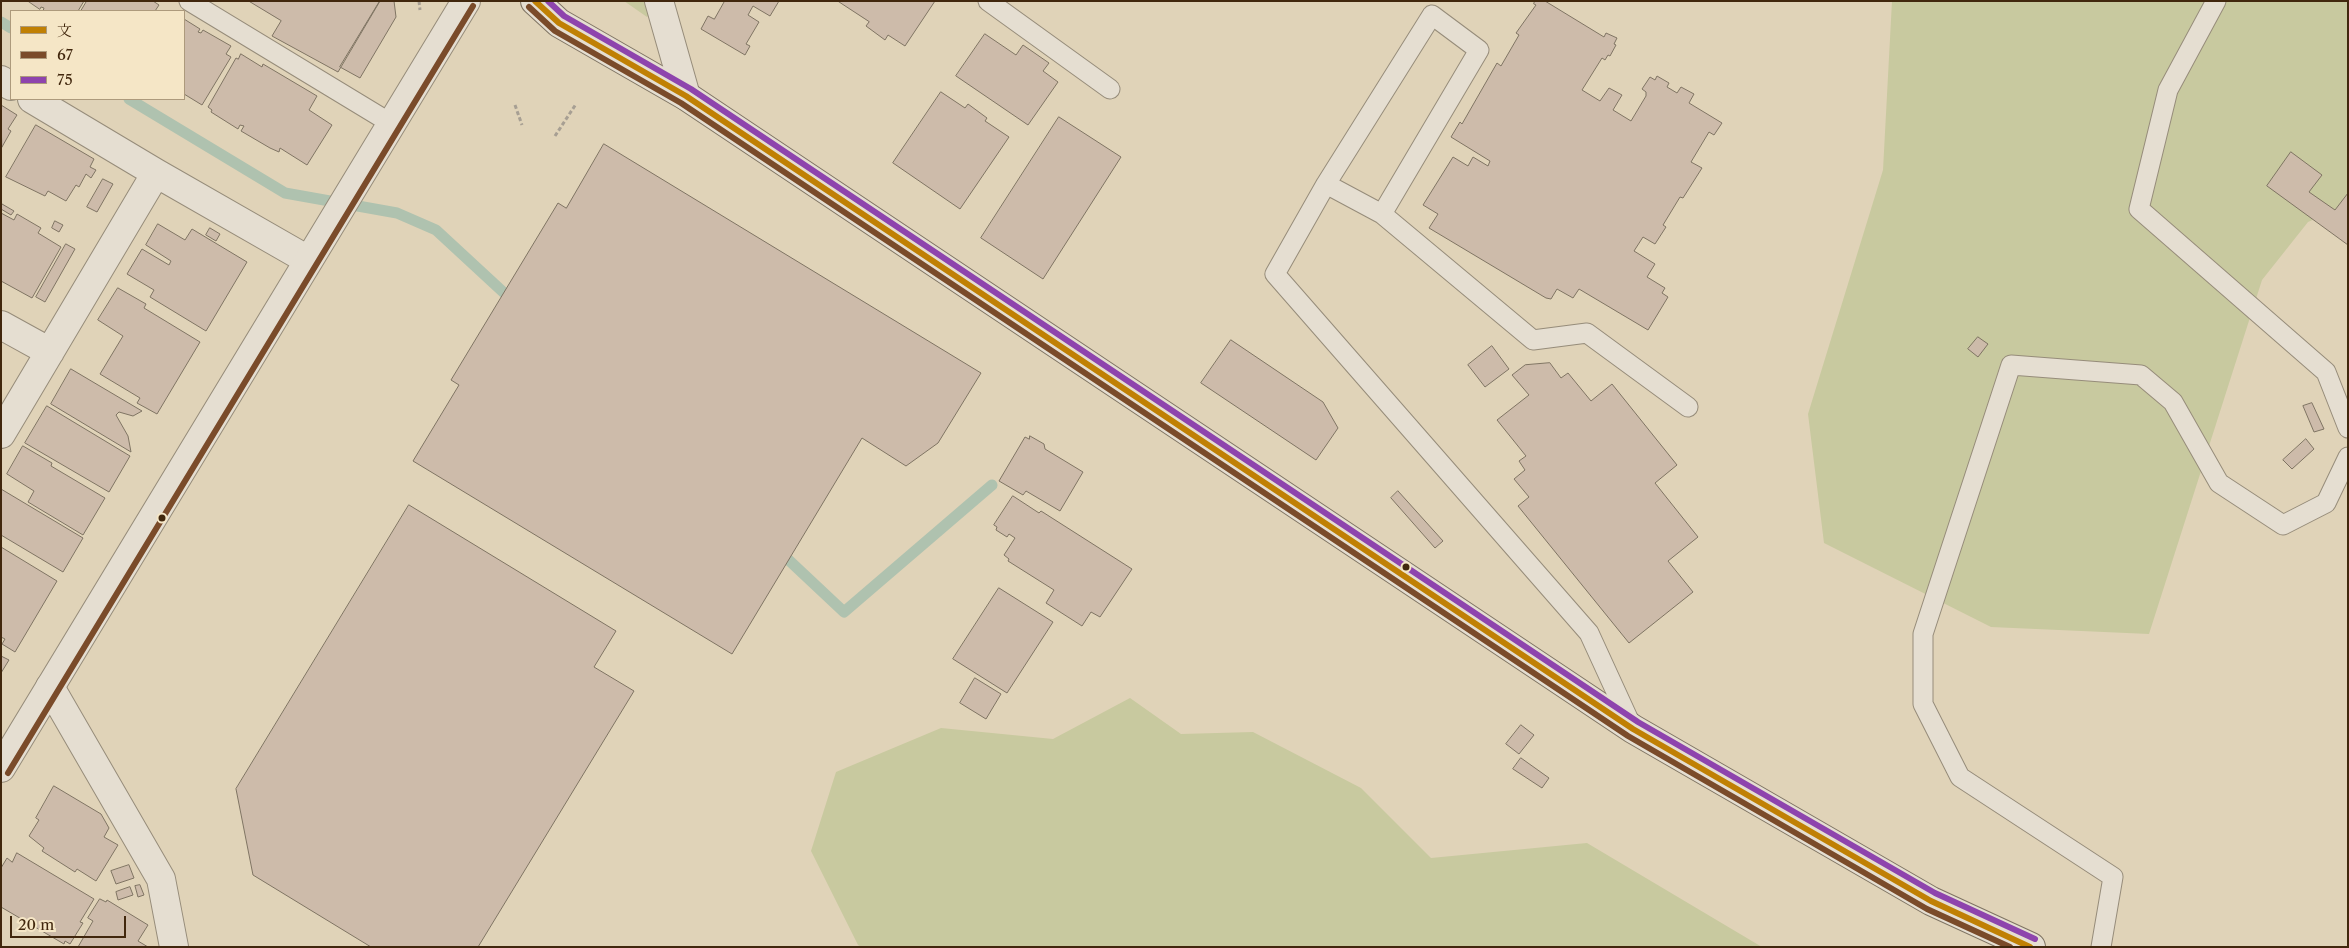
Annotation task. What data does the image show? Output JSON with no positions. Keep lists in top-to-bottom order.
{
  "lines": ["transit line 文", "transit line 75", "transit line 67"],
  "legend": ["文", "67", "75"],
  "scale_bar": "20 m"
}
